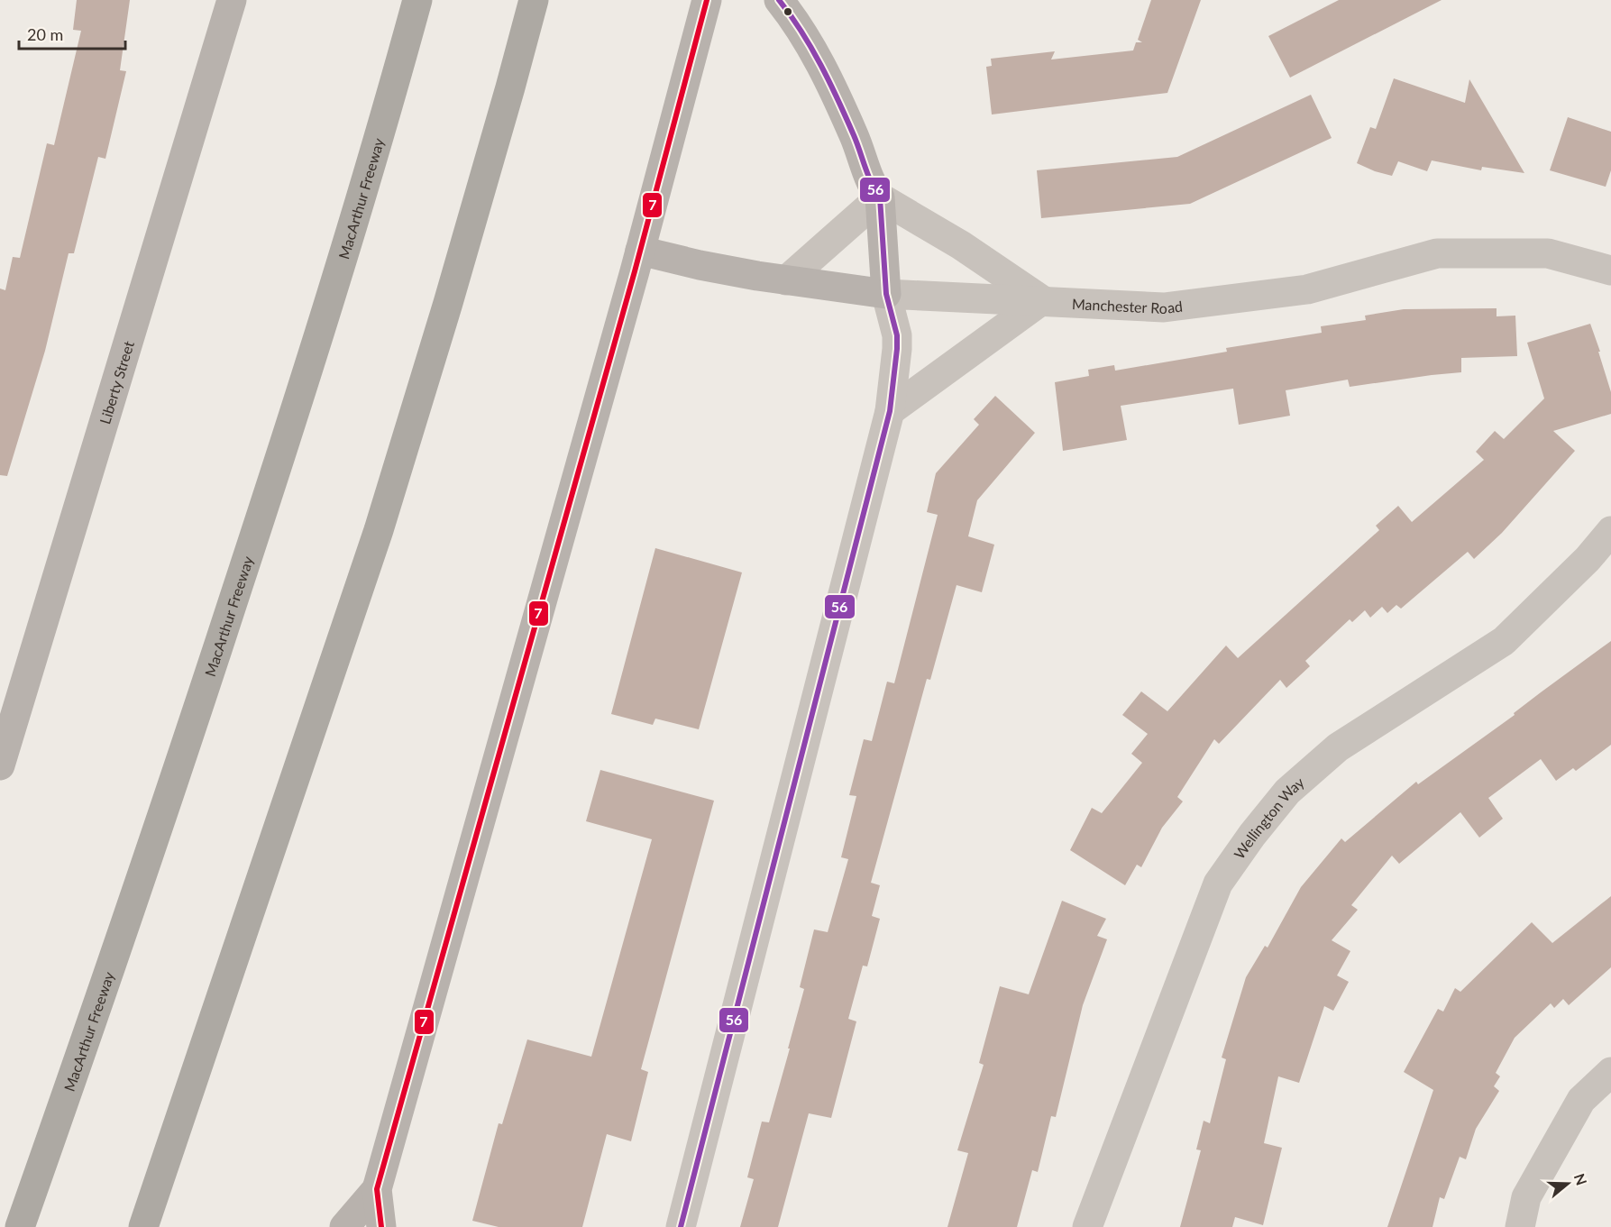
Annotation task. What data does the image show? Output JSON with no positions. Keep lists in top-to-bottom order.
{
  "streets": {
    "highway": ["MacArthur Freeway"],
    "street": ["Manchester Road", "Liberty Street", "Wellington Way"]
  },
  "lines": ["transit line 7", "transit line 56"],
  "scale_bar": "20 m",
  "north": "right"
}
